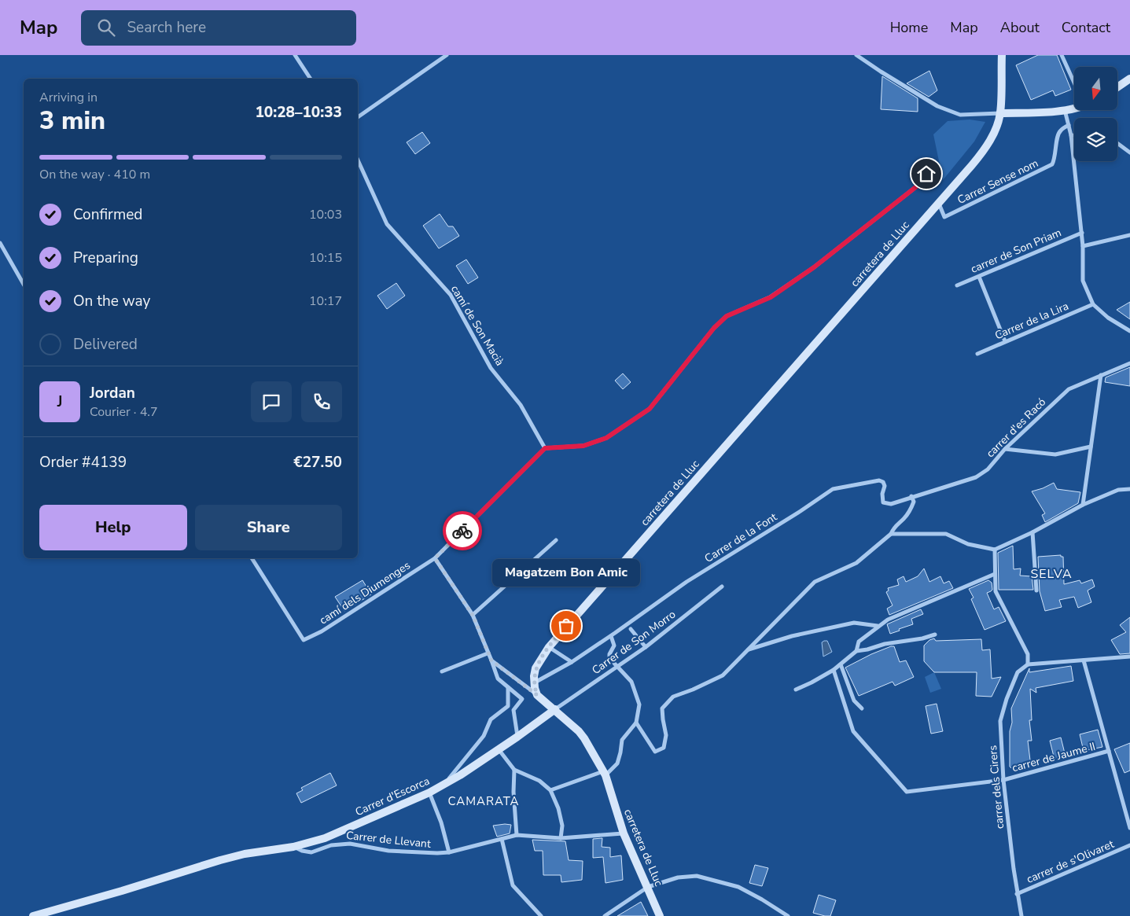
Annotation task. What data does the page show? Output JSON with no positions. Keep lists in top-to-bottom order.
{
  "streets": {
    "main road": ["carretera de Lluc", "Carrer d'Escorca"],
    "street": [
      "Carrer Sense nom",
      "carrer de Son Priam",
      "Carrer de la Lira",
      "camí de Son Macià",
      "carrer d'es Racó",
      "Carrer de la Font",
      "camí dels Diumenges",
      "Carrer de Son Morro",
      "carrer de Jaume II",
      "carrer dels Cirers",
      "Carrer de Llevant",
      "carrer de s'Olivaret"
    ]
  },
  "crossings": [
    ["Carrer Sense nom", "carretera de Lluc"],
    ["carretera de Lluc", "Carrer de la Font"],
    ["carretera de Lluc", "Carrer de Son Morro"],
    ["carretera de Lluc", "Carrer d'Escorca"],
    ["carretera de Lluc", "Carrer de Llevant"],
    ["camí de Son Macià", "camí dels Diumenges"],
    ["carrer d'es Racó", "Carrer de la Font"],
    ["Carrer de Son Morro", "Carrer d'Escorca"],
    ["carrer de Jaume II", "carrer dels Cirers"],
    ["carrer dels Cirers", "carrer de s'Olivaret"],
    ["Carrer d'Escorca", "Carrer de Llevant"]
  ],
  "districts": ["SELVA", "CAMARATA"],
  "places": ["Magatzem Bon Amic"],
  "north": "bottom",
  "page": {
    "header": "Map",
    "search": "Search here",
    "nav": [
      "Home",
      "Map",
      "About",
      "Contact"
    ],
    "heading": ["3 min", "Arriving in", "10:28–10:33"],
    "panel": [
      "Jordan",
      "Courier · 4.7",
      "Order #4139",
      "€27.50"
    ],
    "bar": "On the way · 410 m",
    "list": [
      ["Confirmed", "10:03"],
      ["Preparing", "10:15"],
      ["On the way", "10:17"],
      "Delivered"
    ],
    "round": "J",
    "buttons": ["Help", "Share"],
    "bubble": "Magatzem Bon Amic"
  }
}
